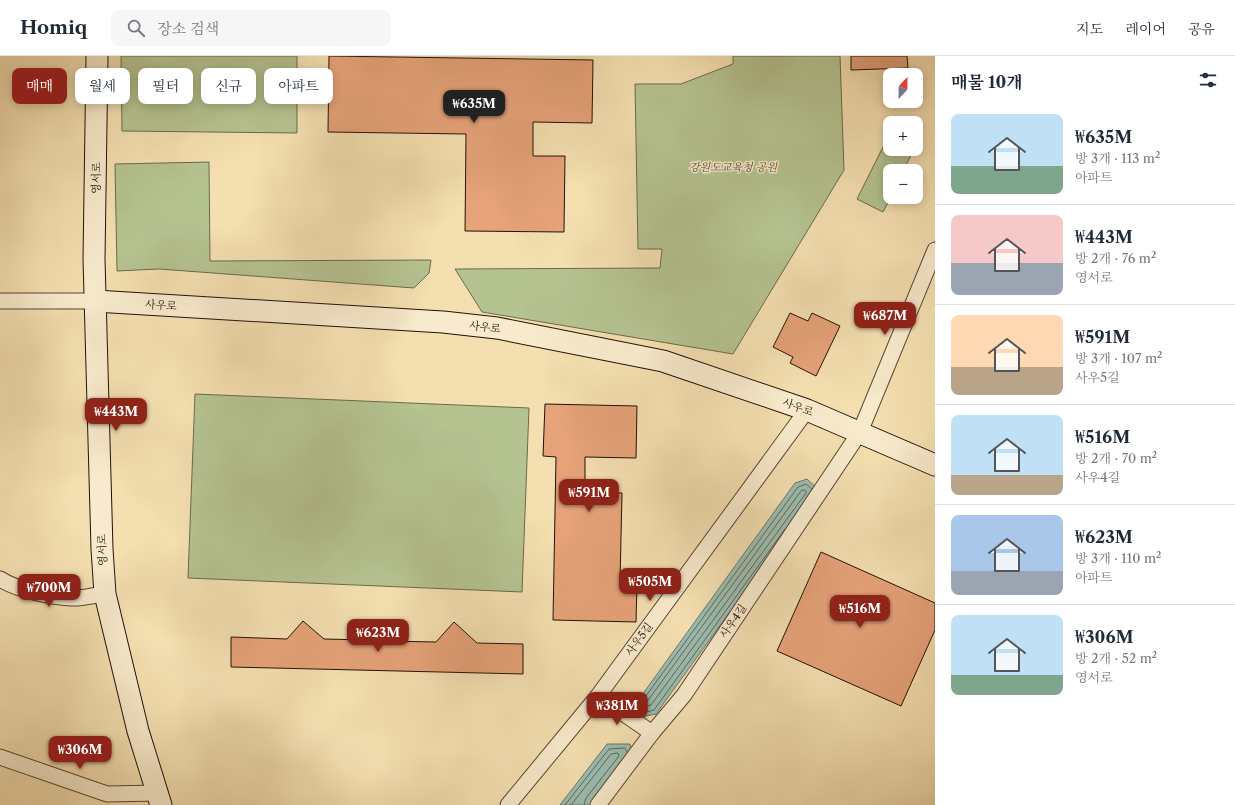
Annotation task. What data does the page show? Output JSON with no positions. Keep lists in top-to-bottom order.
{
  "streets": {
    "street": [
      "영서로",
      "사우로",
      "사우4길",
      "사우5길"
    ]
  },
  "crossings": [
    ["영서로", "사우로"],
    ["사우로", "사우4길"],
    ["사우로", "사우5길"]
  ],
  "parks": ["강원도교육청 공원"],
  "north": "top",
  "page": {
    "header": "Homiq",
    "search": "장소 검색",
    "nav": ["지도", "레이어", "공유"],
    "heading": "매물 10개",
    "map_buttons": ["+", "−"],
    "chip": [
      "매매",
      "월세",
      "필터",
      "신규",
      "아파트"
    ],
    "price": [
      "₩635M",
      "₩687M",
      "₩443M",
      "₩591M",
      "₩505M",
      "₩700M",
      "₩516M",
      "₩623M",
      "₩381M",
      "₩306M"
    ],
    "list": [
      {
        "name": "₩635M",
        "note": "방 3개 · 113 m² · 아파트"
      },
      {
        "name": "₩443M",
        "note": "방 2개 · 76 m² · 영서로"
      },
      {
        "name": "₩591M",
        "note": "방 3개 · 107 m² · 사우5길"
      },
      {
        "name": "₩516M",
        "note": "방 2개 · 70 m² · 사우4길"
      },
      {
        "name": "₩623M",
        "note": "방 3개 · 110 m² · 아파트"
      },
      {
        "name": "₩306M",
        "note": "방 2개 · 52 m² · 영서로"
      }
    ]
  }
}
